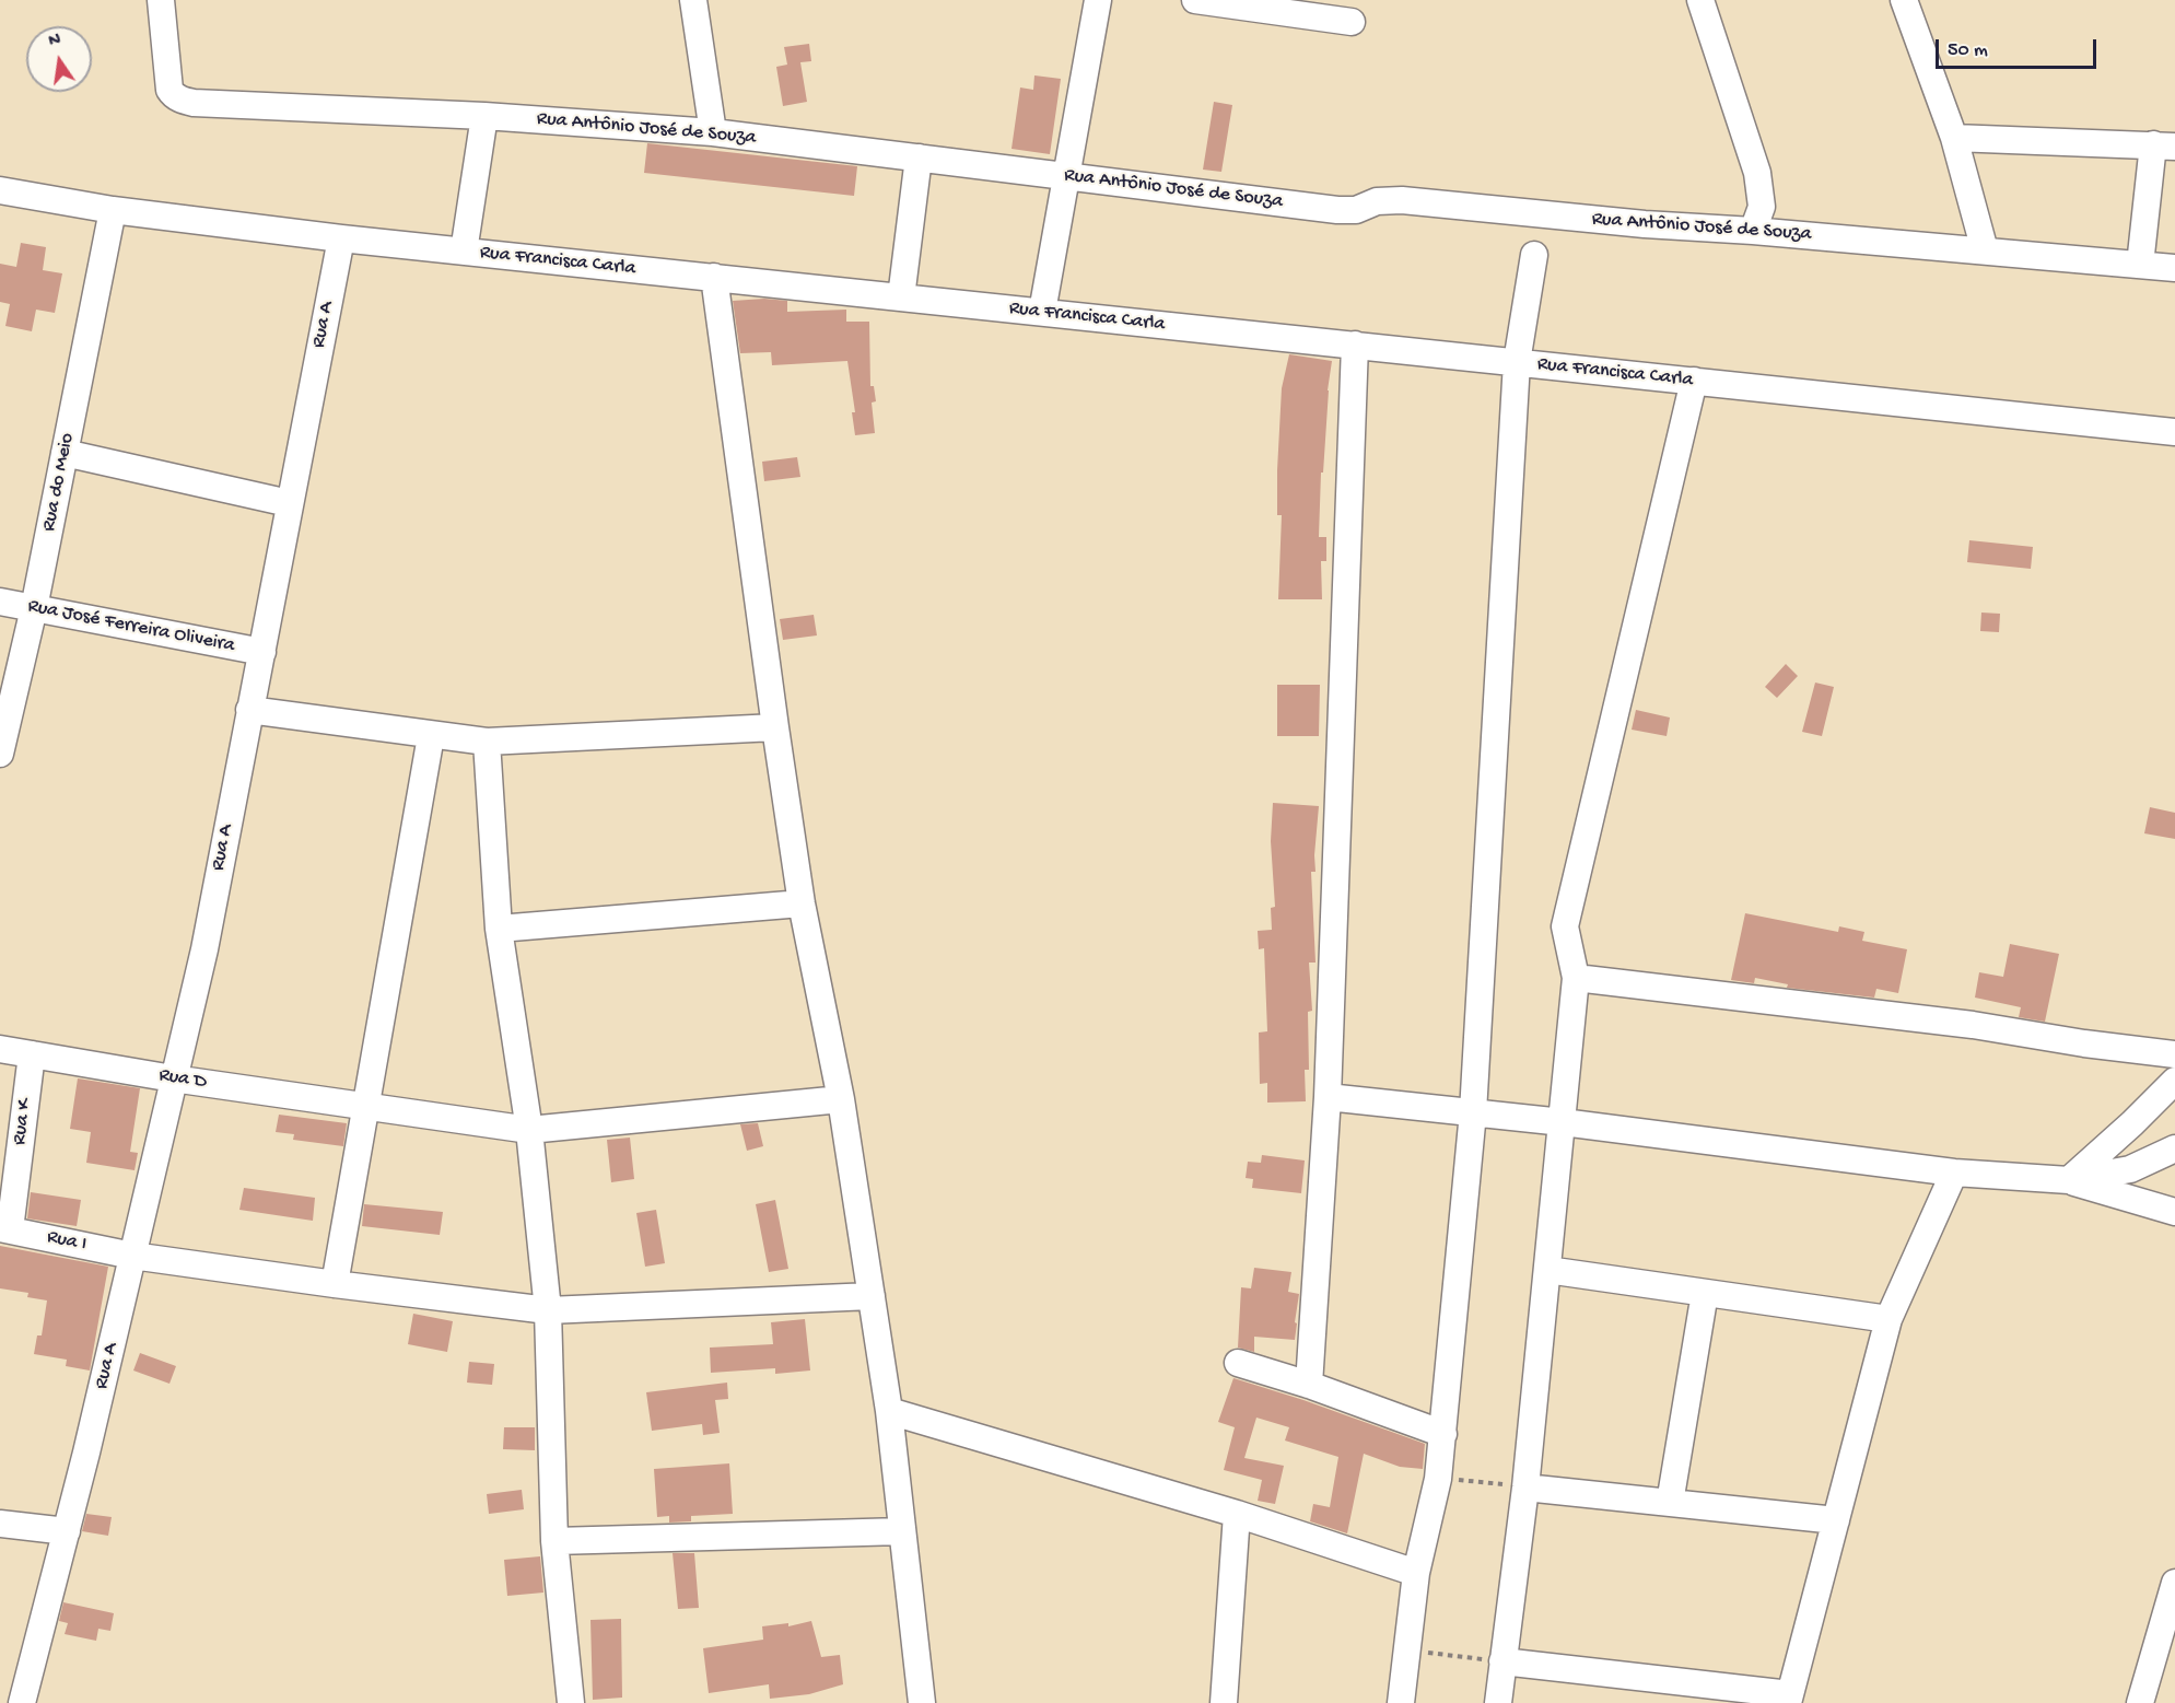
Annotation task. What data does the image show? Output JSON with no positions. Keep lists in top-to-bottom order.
{
  "streets": {
    "street": [
      "Rua Antônio José de Souza",
      "Rua Francisca Carla",
      "Rua A",
      "Rua do Meio",
      "Rua José Ferreira Oliveira",
      "Rua D",
      "Rua K",
      "Rua I"
    ]
  },
  "crossings": [
    ["Rua Francisca Carla", "Rua A"],
    ["Rua Francisca Carla", "Rua do Meio"],
    ["Rua A", "Rua José Ferreira Oliveira"],
    ["Rua A", "Rua D"],
    ["Rua A", "Rua I"],
    ["Rua do Meio", "Rua José Ferreira Oliveira"],
    ["Rua D", "Rua K"],
    ["Rua K", "Rua I"]
  ],
  "scale_bar": "50 m",
  "north": "top"
}
